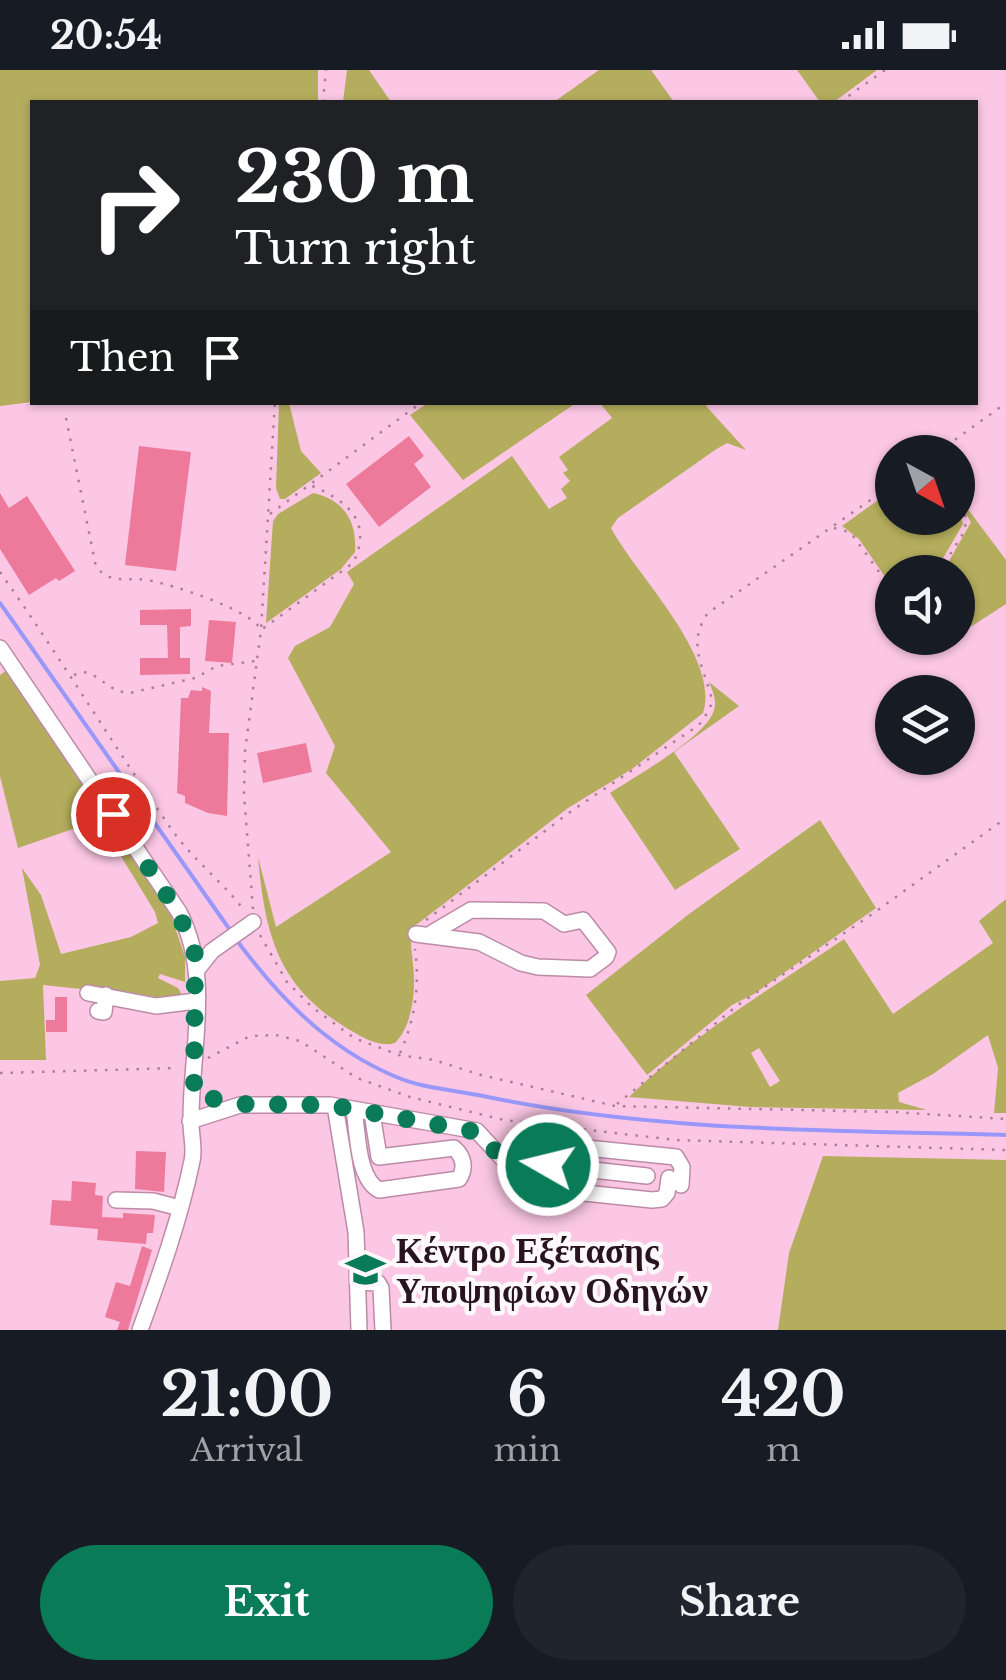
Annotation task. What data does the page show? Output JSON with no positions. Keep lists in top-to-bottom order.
{
  "places": {
    "school or university": ["Κέντρο Εξέτασης Υποψηφίων Οδηγών"]
  },
  "north": "bottom right",
  "page": {
    "status": "20:54",
    "turn": ["230 m", "Turn right"],
    "then": "Then",
    "eta": [
      "21:00",
      "Arrival",
      "6",
      "min",
      "420",
      "m"
    ],
    "buttons": ["Exit", "Share"]
  }
}
